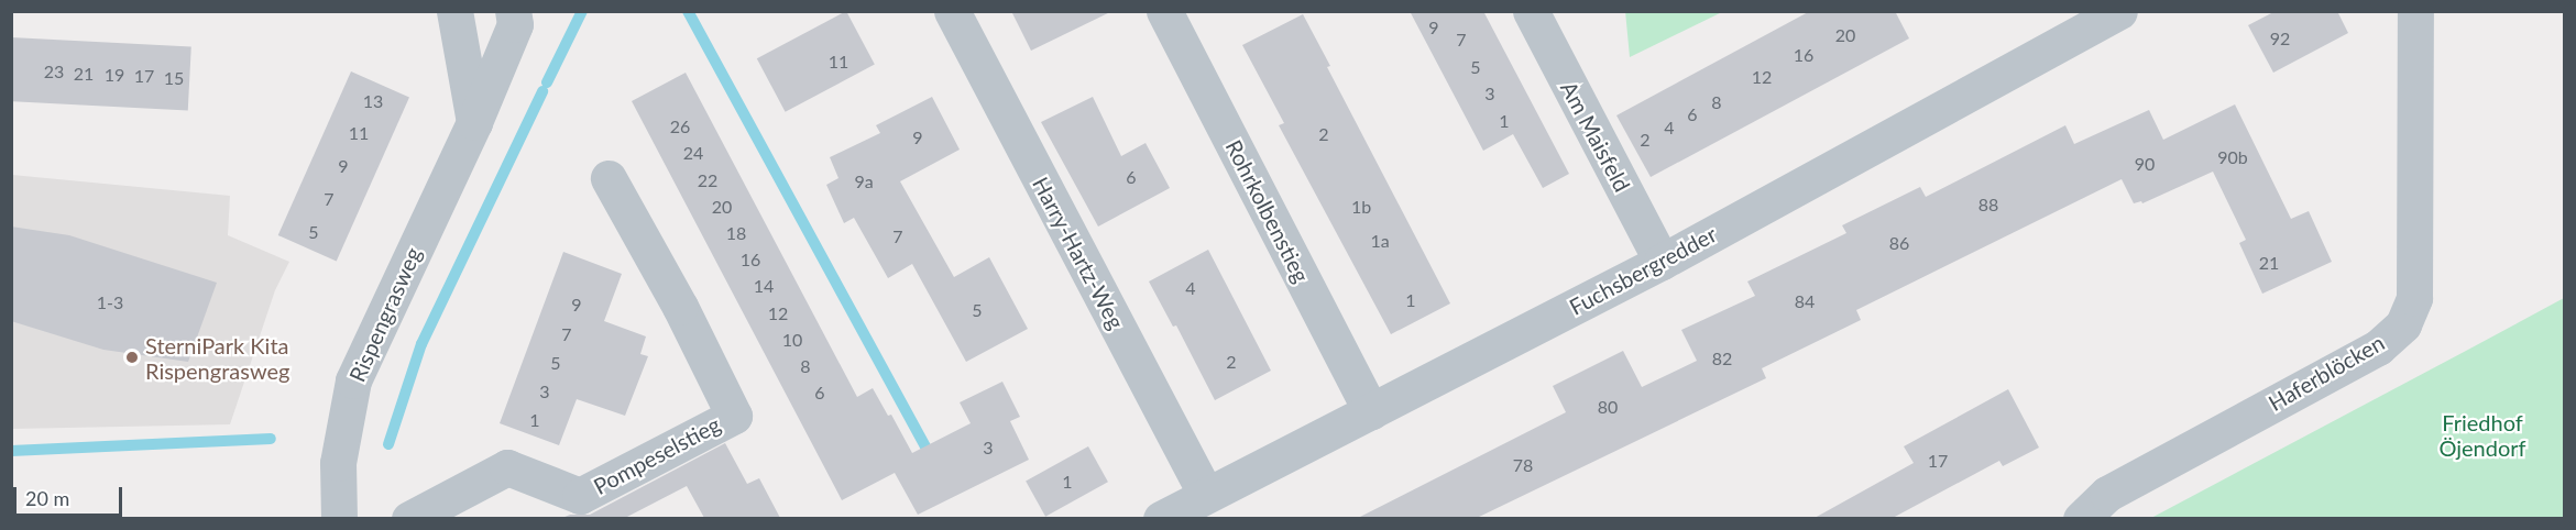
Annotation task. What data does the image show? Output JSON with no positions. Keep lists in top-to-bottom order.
{
  "streets": {
    "street": [
      "Am Maisfeld",
      "Rohrkolbenstieg",
      "Harry-Hartz-Weg",
      "Fuchsbergredder",
      "Rispengrasweg",
      "Haferblöcken",
      "Pompeselstieg"
    ]
  },
  "crossings": [
    ["Am Maisfeld", "Fuchsbergredder"],
    ["Rohrkolbenstieg", "Fuchsbergredder"],
    ["Harry-Hartz-Weg", "Fuchsbergredder"]
  ],
  "parks": ["Friedhof Öjendorf"],
  "places": ["SterniPark Kita Rispengrasweg"],
  "house_numbers": [
    "9",
    "20",
    "92",
    "7",
    "16",
    "11",
    "5",
    "23",
    "21",
    "19",
    "17",
    "12",
    "15",
    "3",
    "13",
    "8",
    "6",
    "1",
    "26",
    "4",
    "11",
    "2",
    "9",
    "2",
    "24",
    "90b",
    "90",
    "9",
    "6",
    "22",
    "9a",
    "7",
    "88",
    "20",
    "1b",
    "5",
    "18",
    "7",
    "1a",
    "86",
    "16",
    "21",
    "14",
    "4",
    "1",
    "84",
    "1-3",
    "9",
    "5",
    "12",
    "7",
    "10",
    "82",
    "2",
    "5",
    "8",
    "3",
    "6",
    "80",
    "1",
    "3",
    "17",
    "78",
    "1"
  ],
  "scale_bar": "20 m"
}
